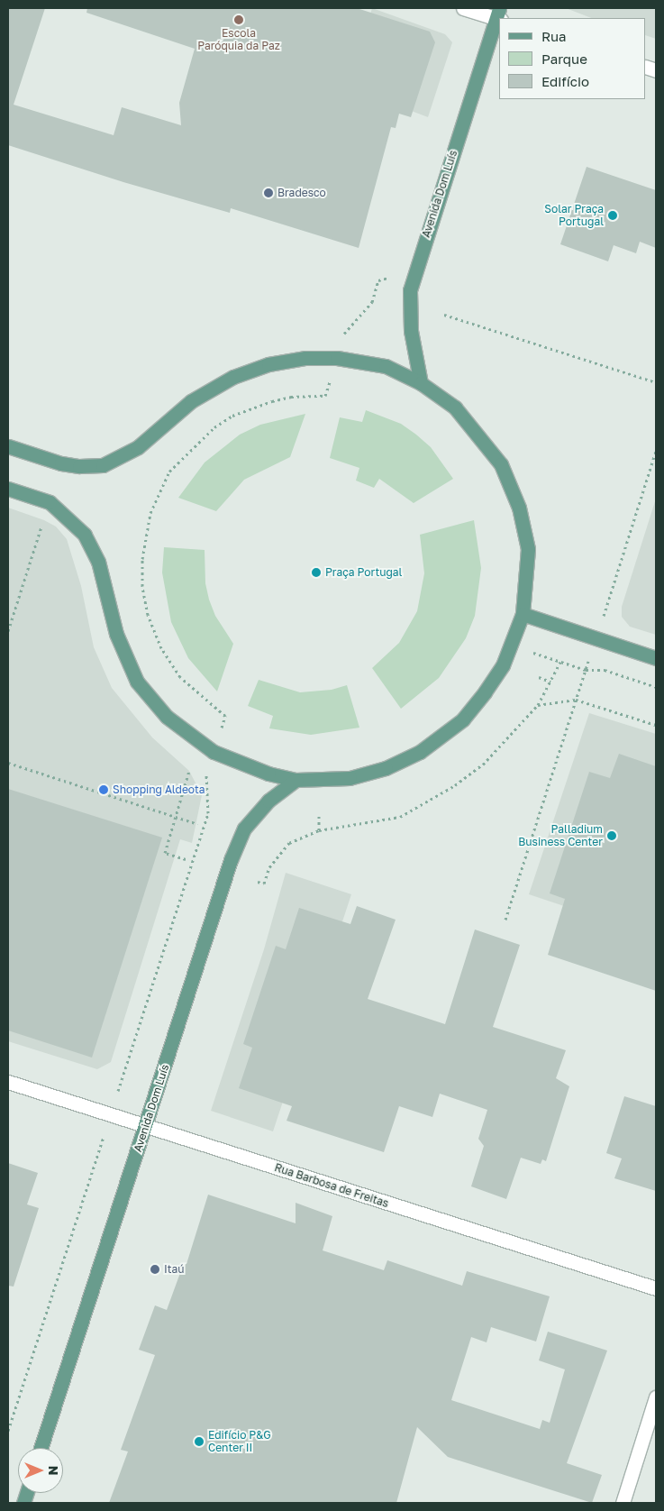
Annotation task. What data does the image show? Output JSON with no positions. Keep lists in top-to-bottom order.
{
  "streets": {
    "main road": ["Avenida Dom Luís"],
    "street": ["Rua Barbosa de Freitas"]
  },
  "crossings": [
    ["Avenida Dom Luís", "Rua Barbosa de Freitas"]
  ],
  "places": [
    "Escola Paróquia da Paz",
    "Bradesco",
    "Solar Praça Portugal",
    "Praça Portugal",
    "Shopping Aldeota",
    "Palladium Business Center",
    "Itaú",
    "Edifício P&G Center II"
  ],
  "legend": ["Rua", "Parque", "Edifício"],
  "north": "right"
}
